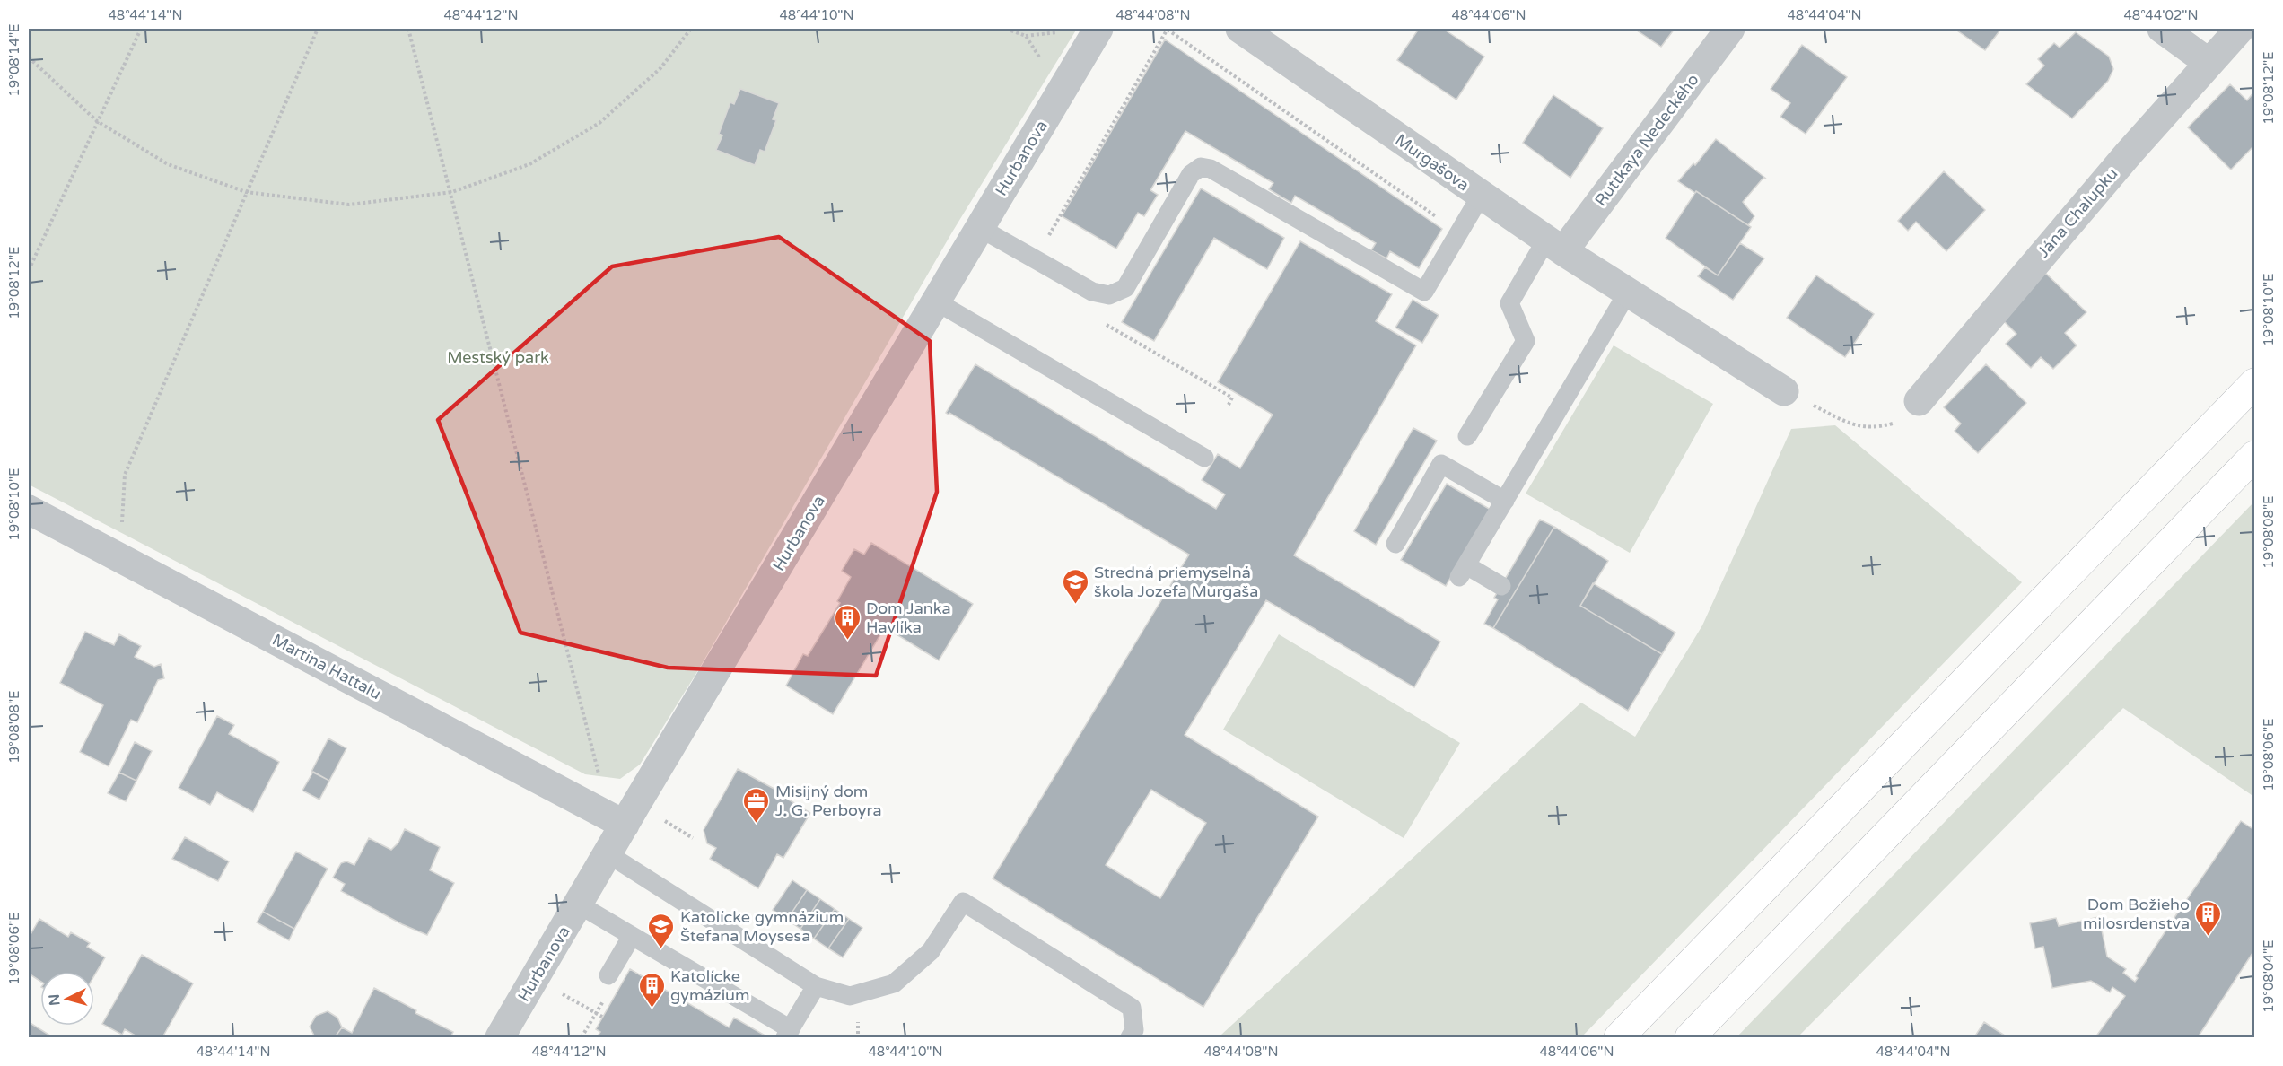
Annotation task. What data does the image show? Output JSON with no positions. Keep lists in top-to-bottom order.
{
  "streets": {
    "street": [
      "Ruttkaya Nedeckého",
      "Hurbanova",
      "Murgašova",
      "Jána Chalupku",
      "Martina Hattalu"
    ]
  },
  "crossings": [
    ["Ruttkaya Nedeckého", "Murgašova"],
    ["Hurbanova", "Martina Hattalu"]
  ],
  "parks": ["Mestský park"],
  "places": {
    "school or university": ["Stredná priemyselná škola Jozefa Murgaša", "Katolícke gymnázium Štefana Moysesa"],
    "building": ["Dom Janka Havlíka", "Dom Božieho milosrdenstva", "Katolícke gymázium"],
    "office": ["Misijný dom J. G. Perboyra"]
  },
  "north": "left",
  "coordinates": [
    "48°44'14\"N",
    "48°44'12\"N",
    "48°44'10\"N",
    "48°44'08\"N",
    "48°44'06\"N",
    "48°44'04\"N",
    "48°44'02\"N",
    "19°08'14\"E",
    "19°08'12\"E",
    "19°08'10\"E",
    "19°08'08\"E",
    "19°08'06\"E",
    "19°08'04\"E"
  ]
}
